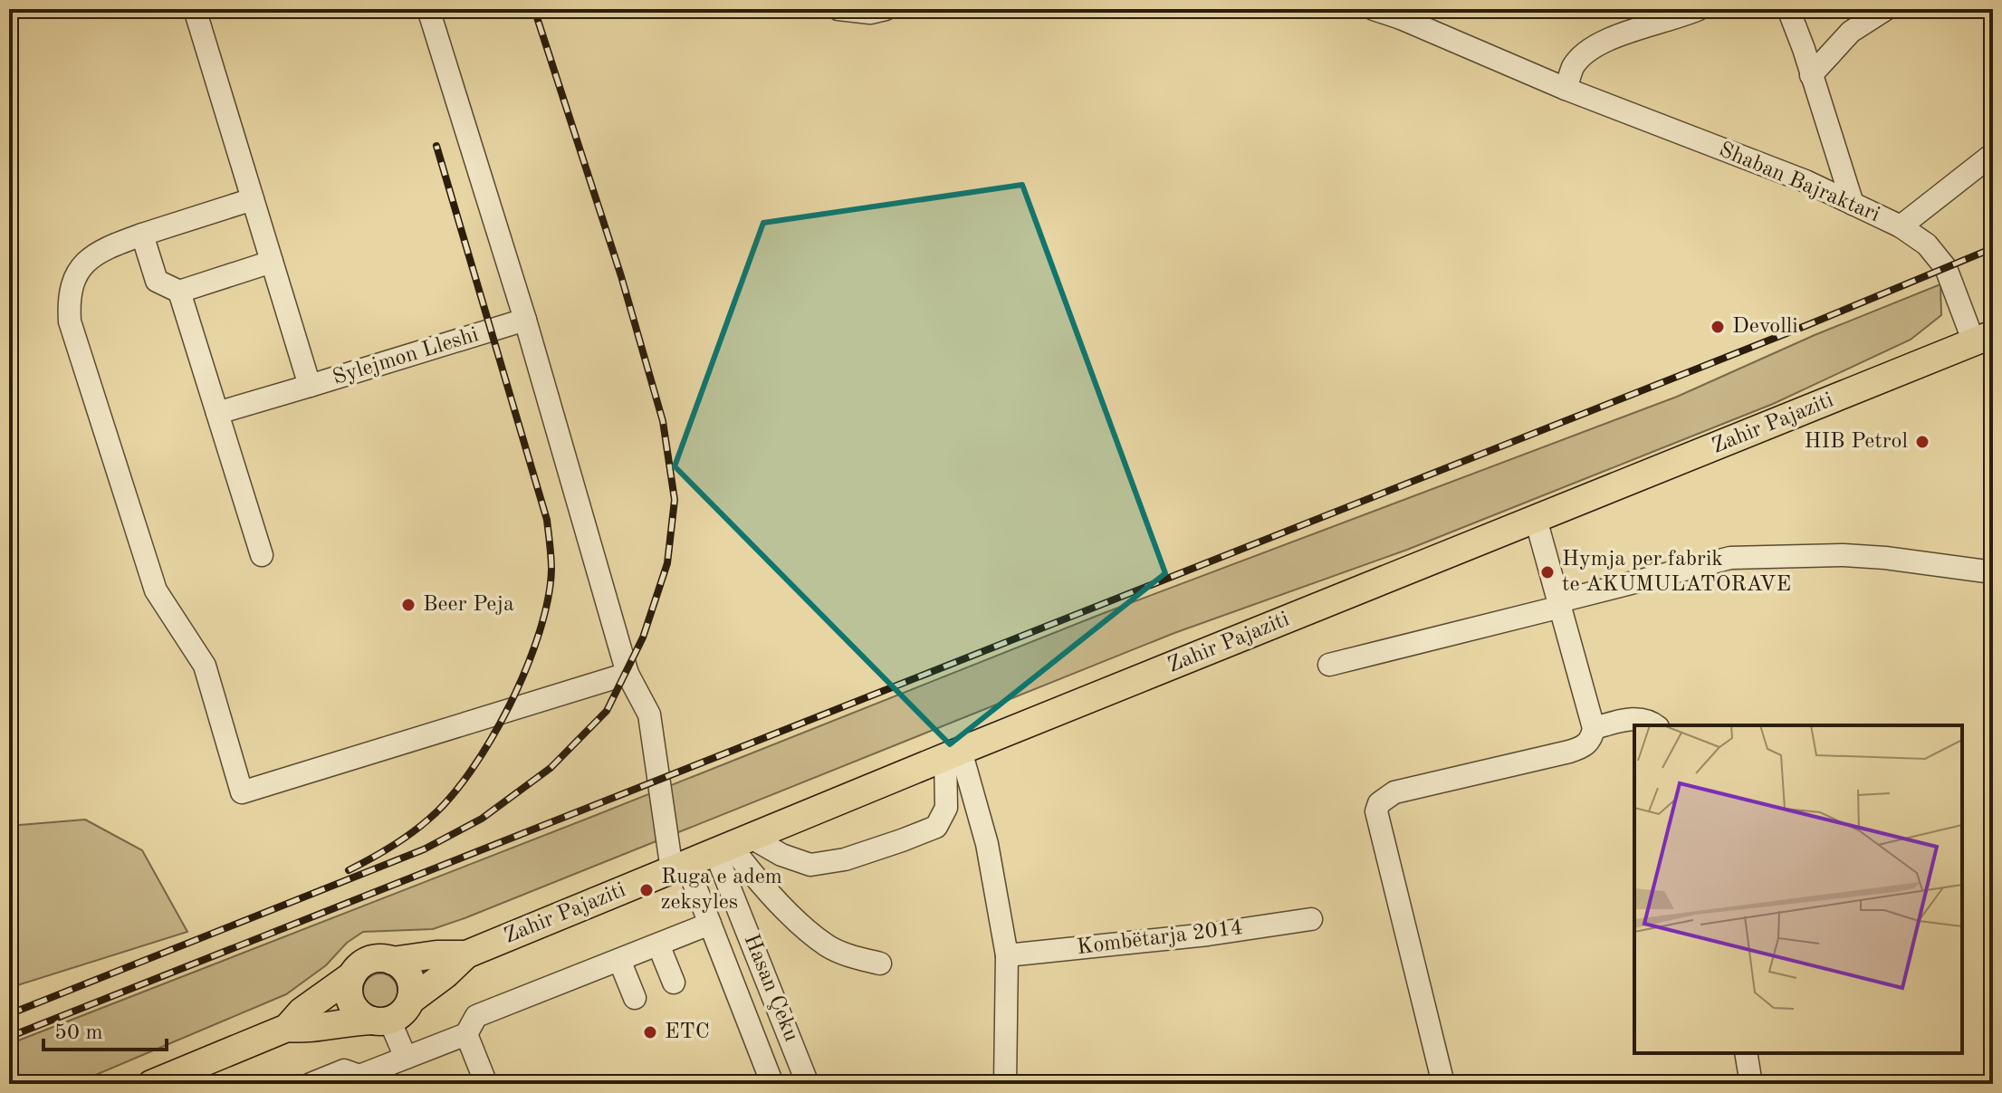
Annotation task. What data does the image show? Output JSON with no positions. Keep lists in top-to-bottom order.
{
  "streets": {
    "main road": ["Zahir Pajaziti"],
    "street": [
      "Shaban Bajraktari",
      "Sylejmon Lleshi",
      "Kombëtarja 2014",
      "Hasan Çeku"
    ]
  },
  "crossings": [
    ["Shaban Bajraktari", "Zahir Pajaziti"],
    ["Zahir Pajaziti", "Hasan Çeku"]
  ],
  "places": [
    "Devolli",
    "HIB Petrol",
    "Hymja per fabrik te AKUMULATORAVE",
    "Beer Peja",
    "Ruga e adem zeksyles",
    "ETC"
  ],
  "scale_bar": "50 m"
}
